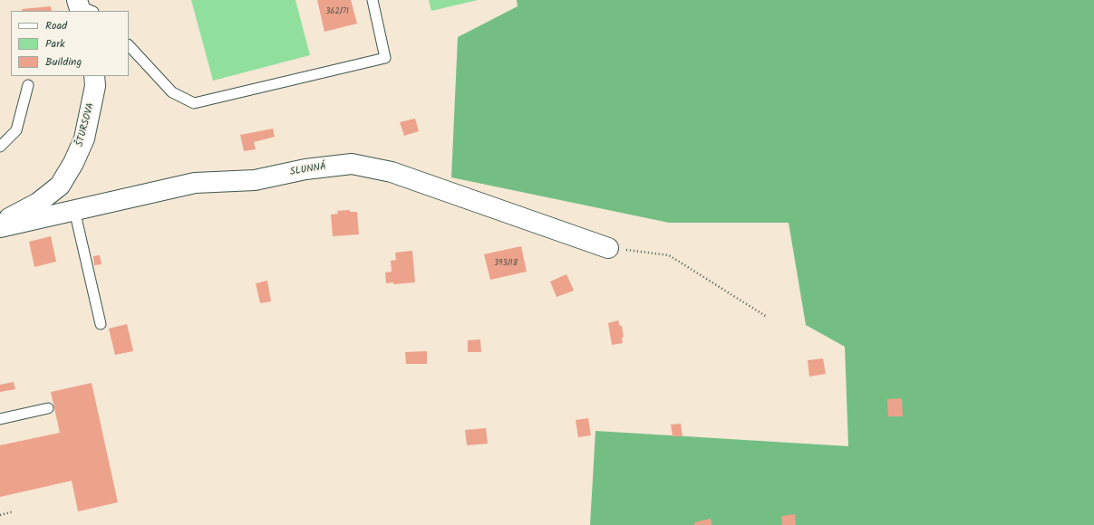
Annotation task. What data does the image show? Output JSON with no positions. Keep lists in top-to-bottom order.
{
  "streets": {
    "street": ["ŠTURSOVA", "SLUNNÁ"]
  },
  "house_numbers": ["362/71", "393/18"],
  "legend": ["Road", "Park", "Building"]
}
